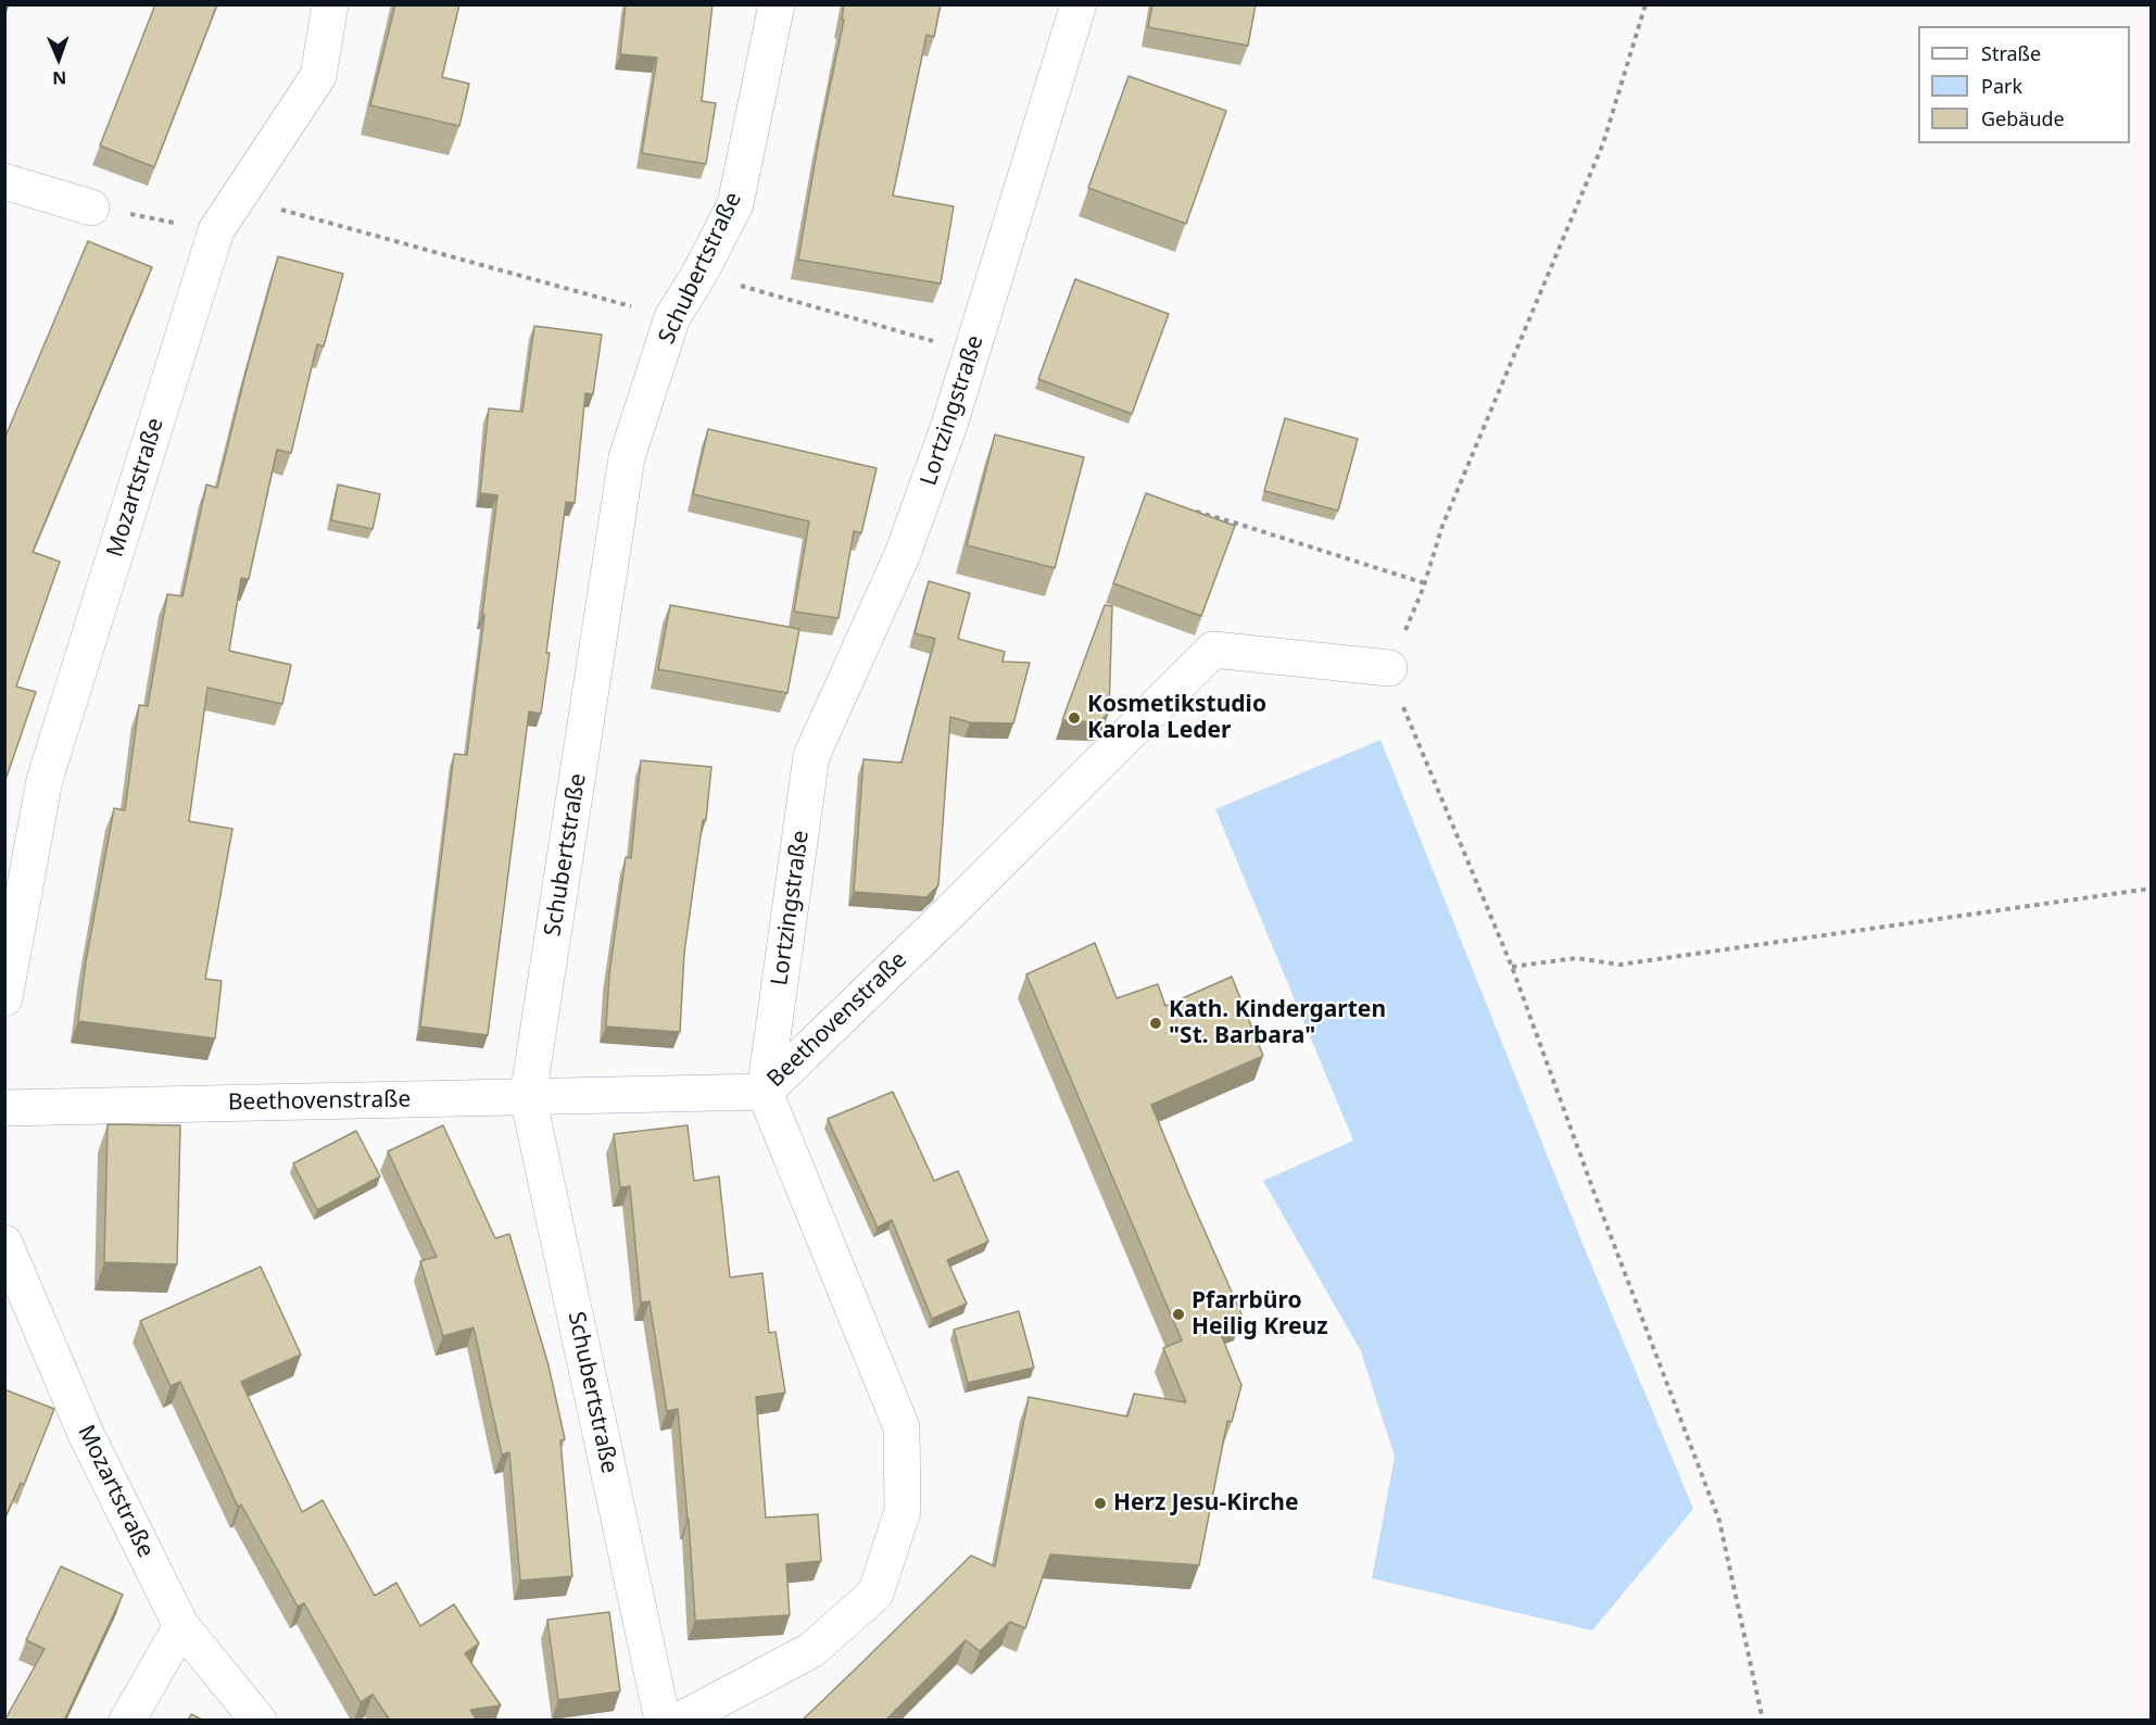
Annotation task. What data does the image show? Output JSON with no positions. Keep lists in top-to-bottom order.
{
  "streets": {
    "street": [
      "Schubertstraße",
      "Lortzingstraße",
      "Mozartstraße",
      "Beethovenstraße"
    ]
  },
  "crossings": [
    ["Schubertstraße", "Beethovenstraße"],
    ["Lortzingstraße", "Beethovenstraße"]
  ],
  "places": [
    "Kosmetikstudio Karola Leder",
    "Kath. Kindergarten \"St. Barbara\"",
    "Pfarrbüro Heilig Kreuz",
    "Herz Jesu-Kirche"
  ],
  "legend": ["Straße", "Park", "Gebäude"],
  "north": "bottom"
}
